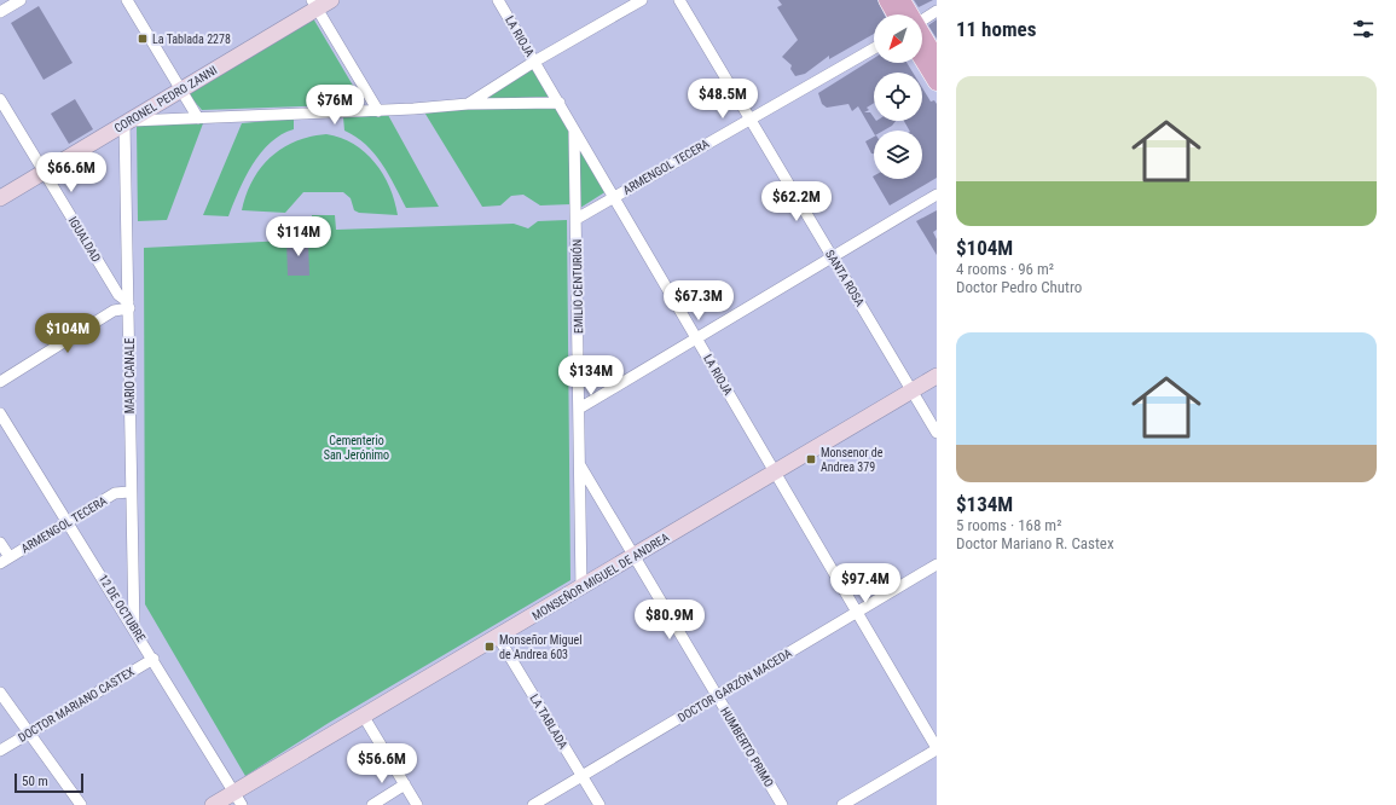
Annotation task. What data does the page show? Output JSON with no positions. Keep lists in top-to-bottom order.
{
  "streets": {
    "main road": ["CORONEL PEDRO ZANNI", "MONSEÑOR MIGUEL DE ANDREA"],
    "street": [
      "LA RIOJA",
      "ARMENGOL TECERA",
      "IGUALDAD",
      "SANTA ROSA",
      "EMILIO CENTURIÓN",
      "MARIO CANALE",
      "12 DE OCTUBRE",
      "DOCTOR GARZÓN MACEDA",
      "DOCTOR MARIANO CASTEX",
      "LA TABLADA",
      "HUMBERTO PRIMO"
    ]
  },
  "crossings": [
    ["LA RIOJA", "ARMENGOL TECERA"],
    ["LA RIOJA", "EMILIO CENTURIÓN"],
    ["LA RIOJA", "MONSEÑOR MIGUEL DE ANDREA"],
    ["LA RIOJA", "DOCTOR GARZÓN MACEDA"],
    ["CORONEL PEDRO ZANNI", "IGUALDAD"],
    ["CORONEL PEDRO ZANNI", "MARIO CANALE"],
    ["ARMENGOL TECERA", "SANTA ROSA"],
    ["ARMENGOL TECERA", "EMILIO CENTURIÓN"],
    ["ARMENGOL TECERA", "MARIO CANALE"],
    ["ARMENGOL TECERA", "12 DE OCTUBRE"],
    ["IGUALDAD", "MARIO CANALE"],
    ["SANTA ROSA", "MONSEÑOR MIGUEL DE ANDREA"],
    ["EMILIO CENTURIÓN", "MONSEÑOR MIGUEL DE ANDREA"],
    ["EMILIO CENTURIÓN", "HUMBERTO PRIMO"],
    ["MARIO CANALE", "12 DE OCTUBRE"],
    ["MONSEÑOR MIGUEL DE ANDREA", "12 DE OCTUBRE"],
    ["MONSEÑOR MIGUEL DE ANDREA", "LA TABLADA"],
    ["MONSEÑOR MIGUEL DE ANDREA", "HUMBERTO PRIMO"],
    ["12 DE OCTUBRE", "DOCTOR MARIANO CASTEX"],
    ["DOCTOR GARZÓN MACEDA", "LA TABLADA"],
    ["DOCTOR GARZÓN MACEDA", "HUMBERTO PRIMO"]
  ],
  "parks": ["Cementerio San Jerónimo"],
  "places": {
    "transit": ["La Tablada 2278", "Monsenor de Andrea 379", "Monseñor Miguel de Andrea 603"]
  },
  "scale_bar": "50 m",
  "north": "bottom left",
  "page": {
    "heading": "11 homes",
    "list": [
      {
        "name": "$104M",
        "note": "4 rooms · 96 m² · Doctor Pedro Chutro"
      },
      {
        "name": "$134M",
        "note": "5 rooms · 168 m² · Doctor Mariano R. Castex"
      }
    ],
    "price": [
      "$48.5M",
      "$76M",
      "$66.6M",
      "$62.2M",
      "$114M",
      "$67.3M",
      "$104M",
      "$134M",
      "$97.4M",
      "$80.9M",
      "$56.6M"
    ],
    "scale": "50 m"
  }
}
